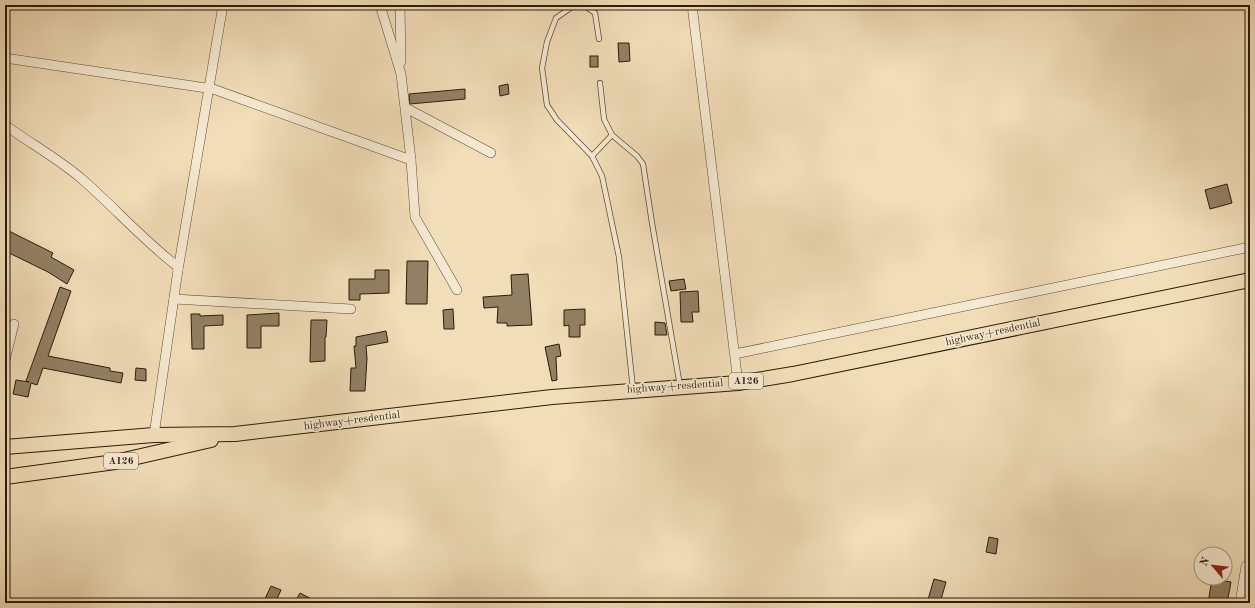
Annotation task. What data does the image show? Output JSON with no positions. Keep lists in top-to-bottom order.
{
  "streets": {
    "highway": ["highway+resdential", "A126"]
  },
  "crossings": [
    ["highway+resdential", "A126"]
  ],
  "north": "top left"
}
